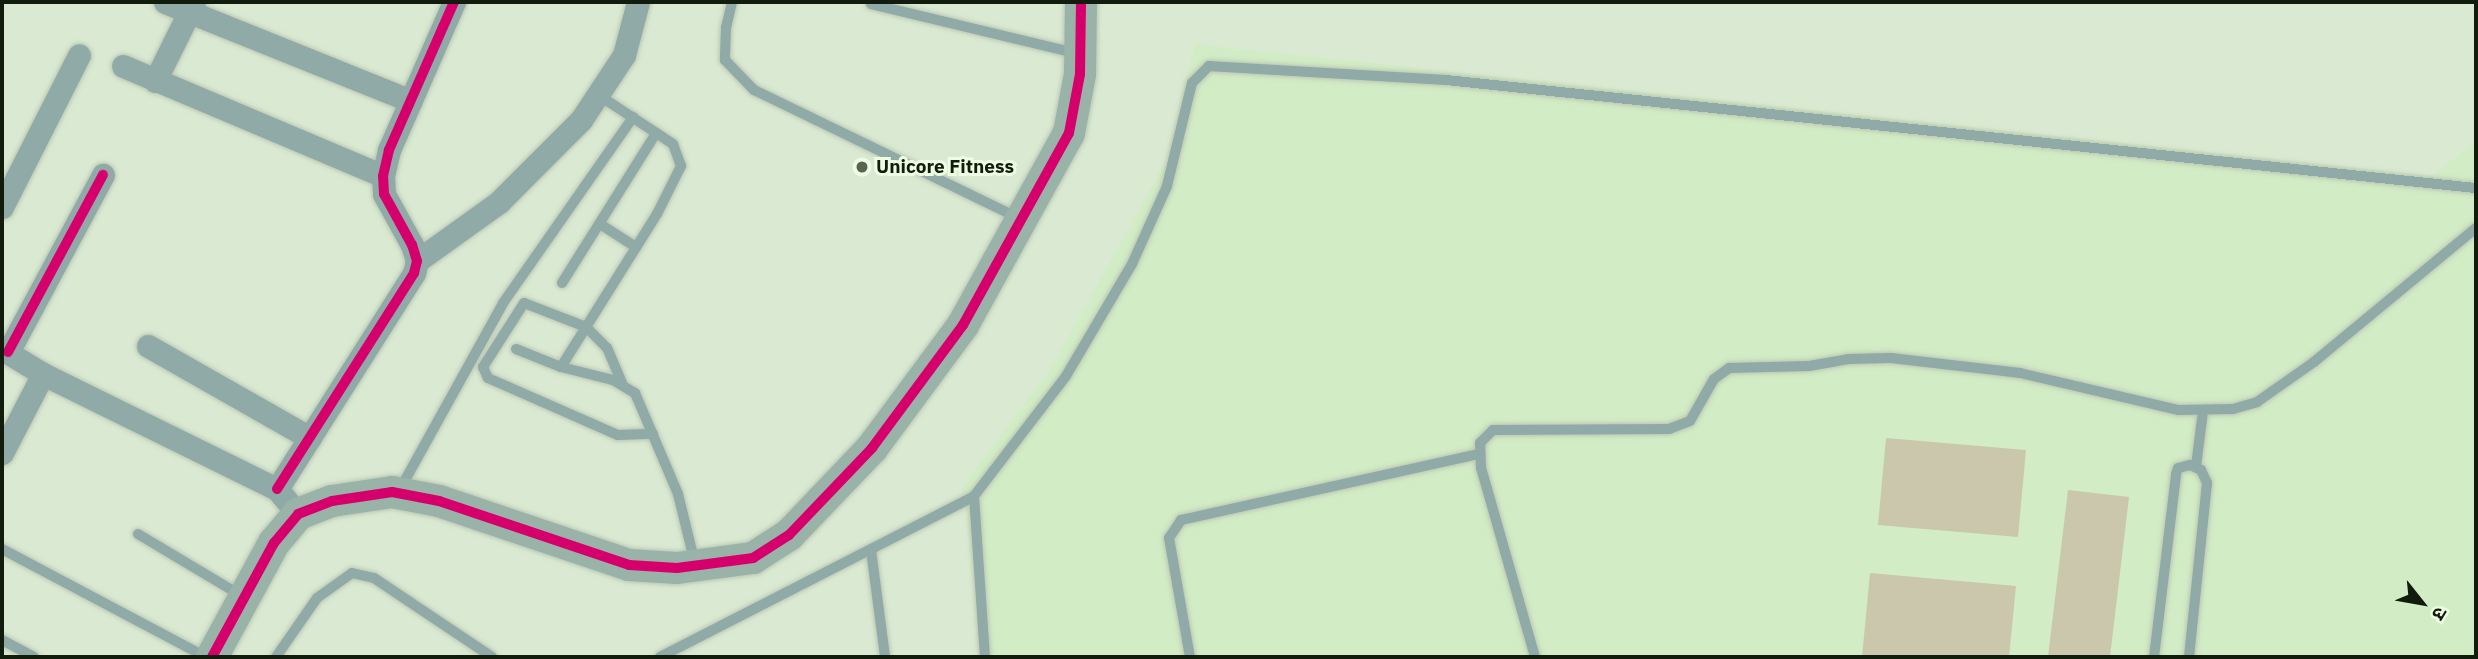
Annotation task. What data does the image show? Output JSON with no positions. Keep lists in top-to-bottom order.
{
  "places": ["Unicore Fitness"],
  "north": "bottom right"
}
